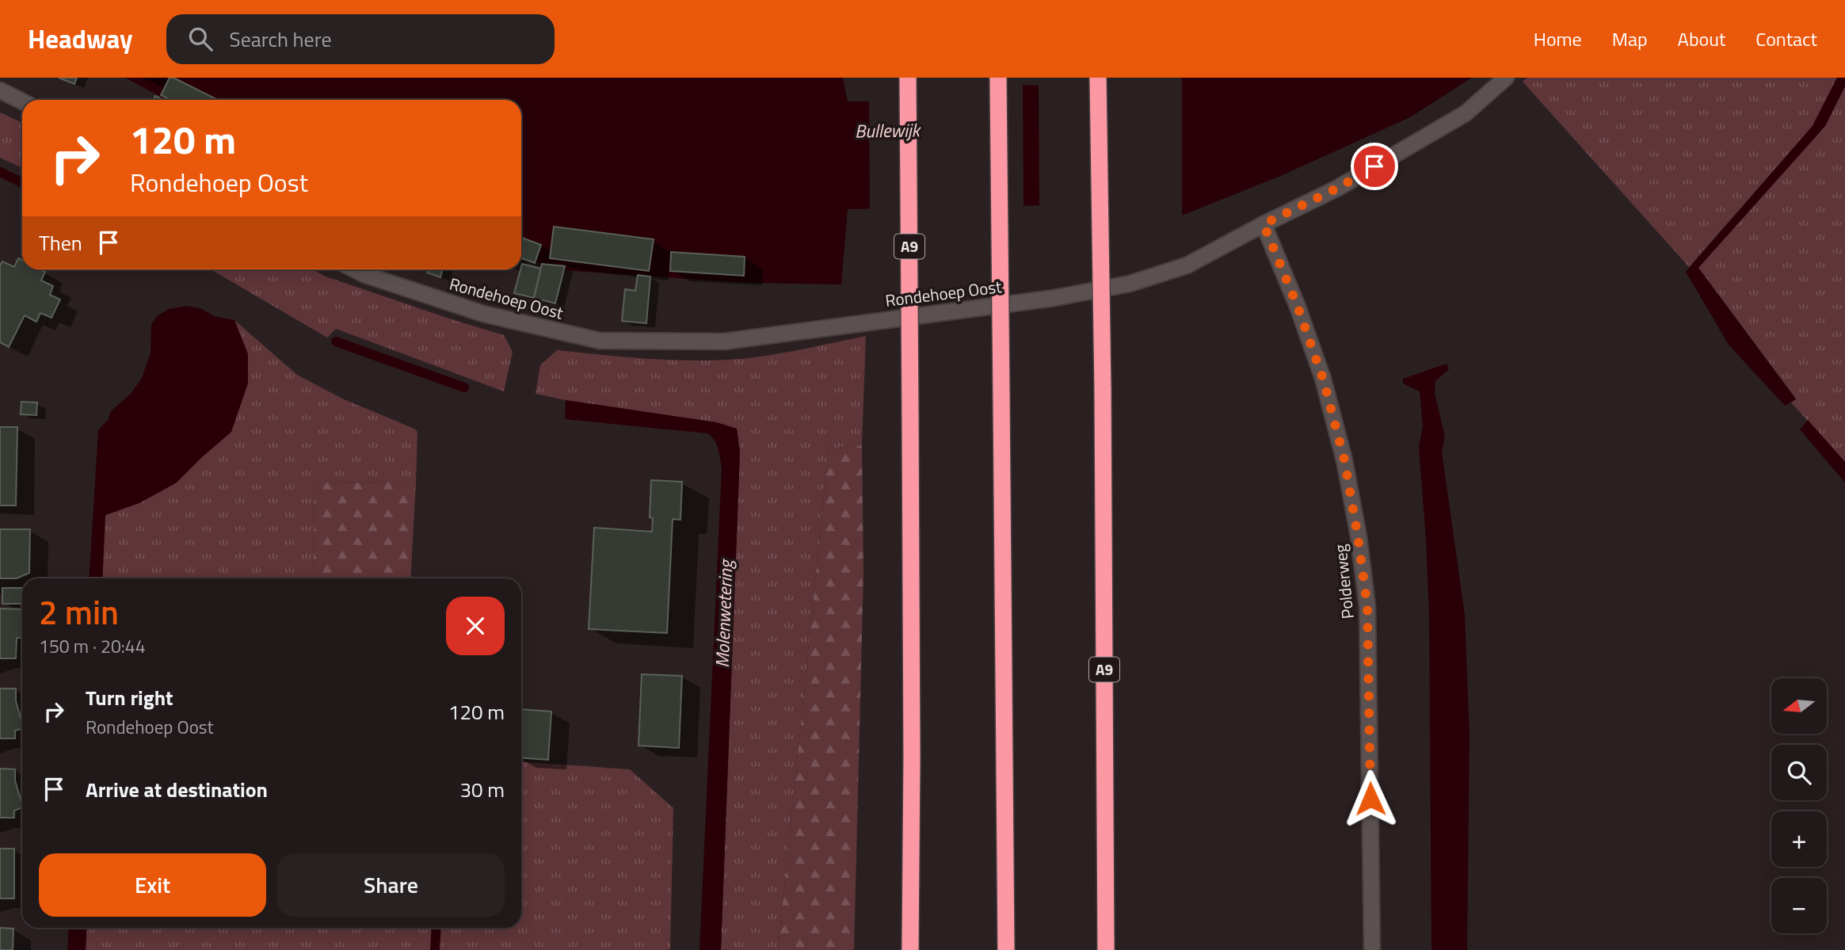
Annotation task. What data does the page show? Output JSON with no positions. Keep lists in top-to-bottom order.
{
  "streets": {
    "highway": ["A9"],
    "street": ["Rondehoep Oost", "Polderweg"]
  },
  "crossings": [
    ["Rondehoep Oost", "Polderweg"]
  ],
  "water": ["Bullewijk", "Molenwetering"],
  "north": "left",
  "page": {
    "header": "Headway",
    "search": "Search here",
    "nav": [
      "Home",
      "Map",
      "About",
      "Contact"
    ],
    "turn": ["120 m", "Rondehoep Oost"],
    "then": "Then",
    "heading": ["2 min", "150 m · 20:44"],
    "list": [
      {
        "name": "Turn right",
        "note": "Rondehoep Oost",
        "value": "120 m"
      },
      {
        "name": "Arrive at destination",
        "value": "30 m"
      }
    ],
    "map_buttons": ["+", "−"],
    "buttons": ["Exit", "Share"]
  }
}
